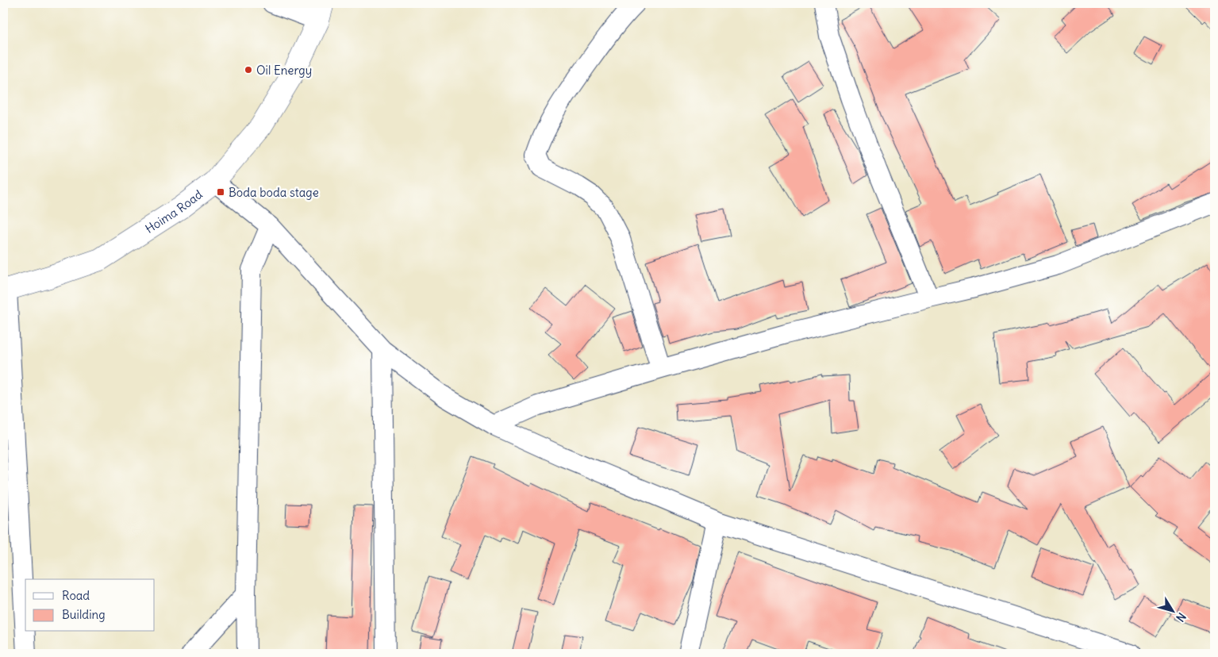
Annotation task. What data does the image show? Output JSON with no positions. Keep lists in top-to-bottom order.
{
  "streets": {
    "main road": ["Hoima Road"]
  },
  "places": {
    "other": ["Oil Energy"],
    "transit": ["Boda boda stage"]
  },
  "legend": ["Road", "Building"],
  "north": "bottom right"
}
